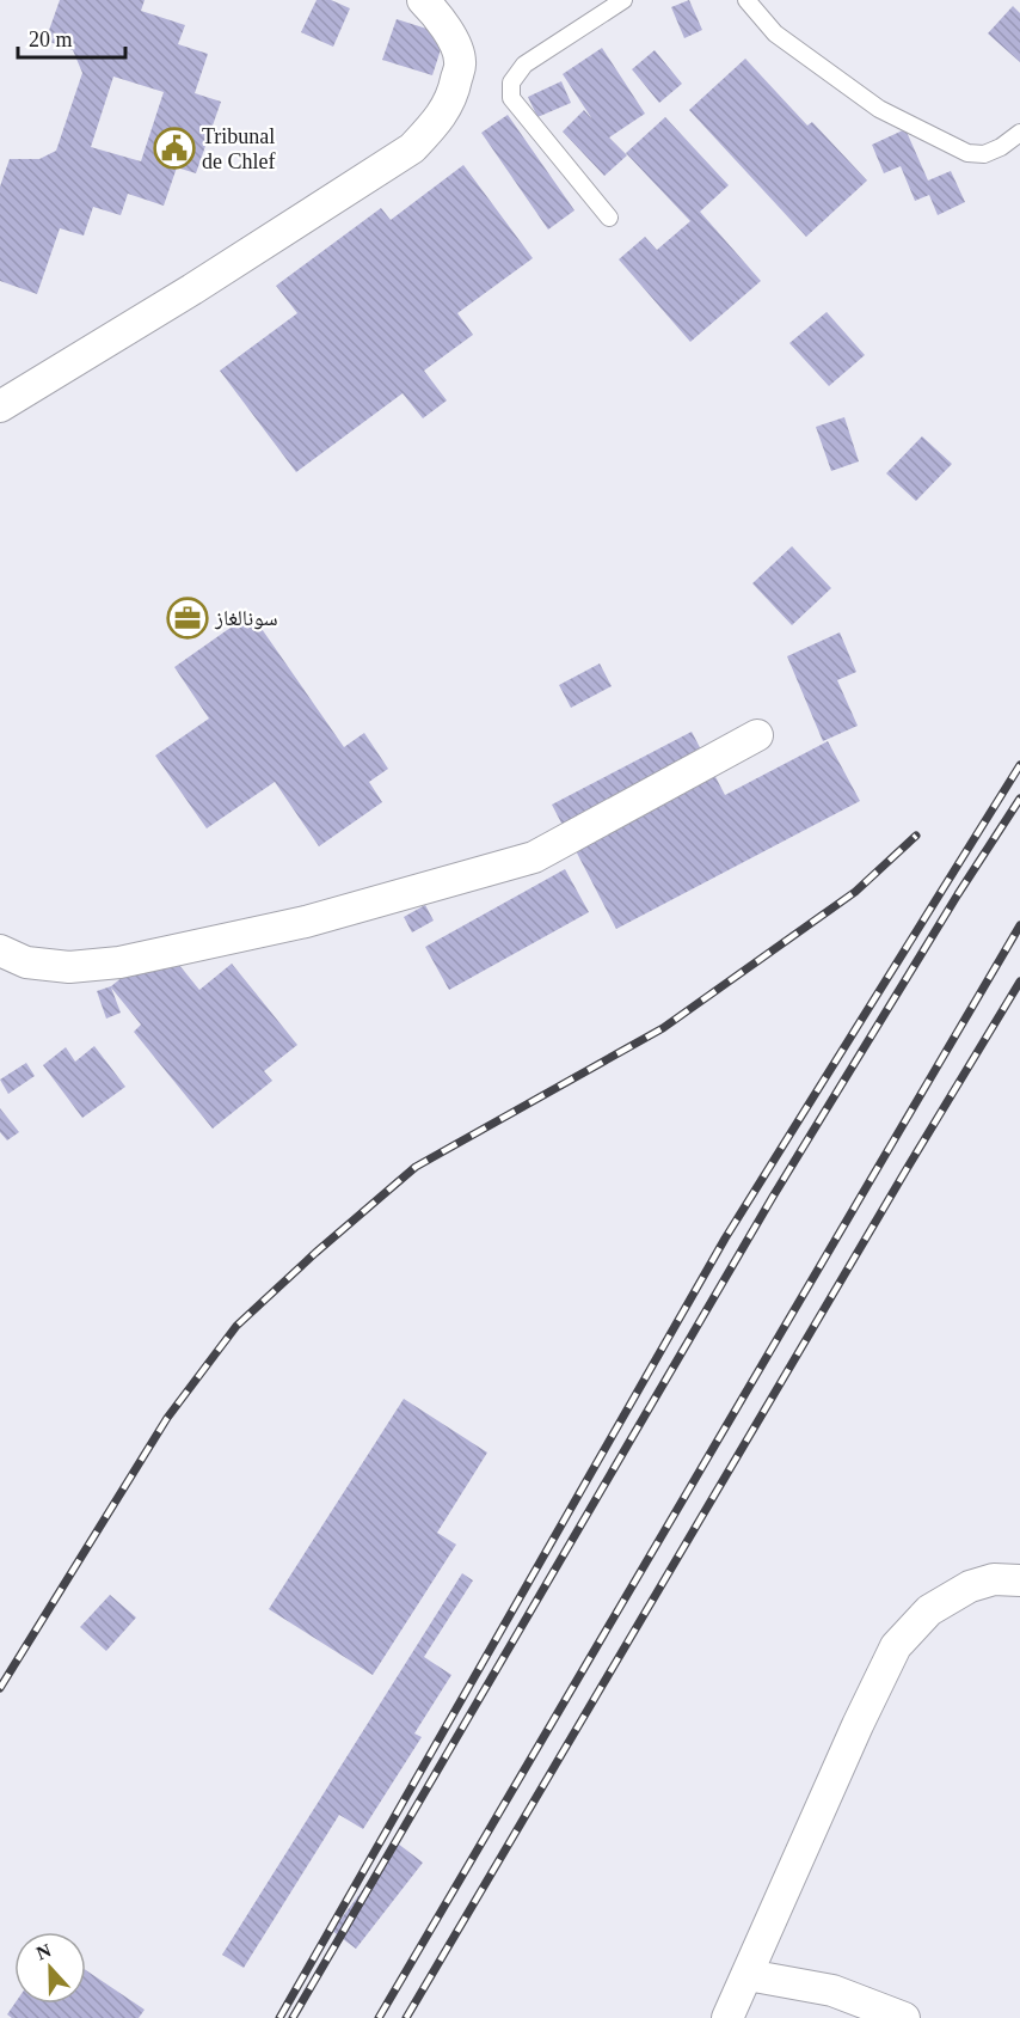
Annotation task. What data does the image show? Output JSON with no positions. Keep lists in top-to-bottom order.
{
  "places": {
    "public building": ["Tribunal de Chlef"],
    "office": ["سونالغاز"]
  },
  "scale_bar": "20 m",
  "north": "top"
}
